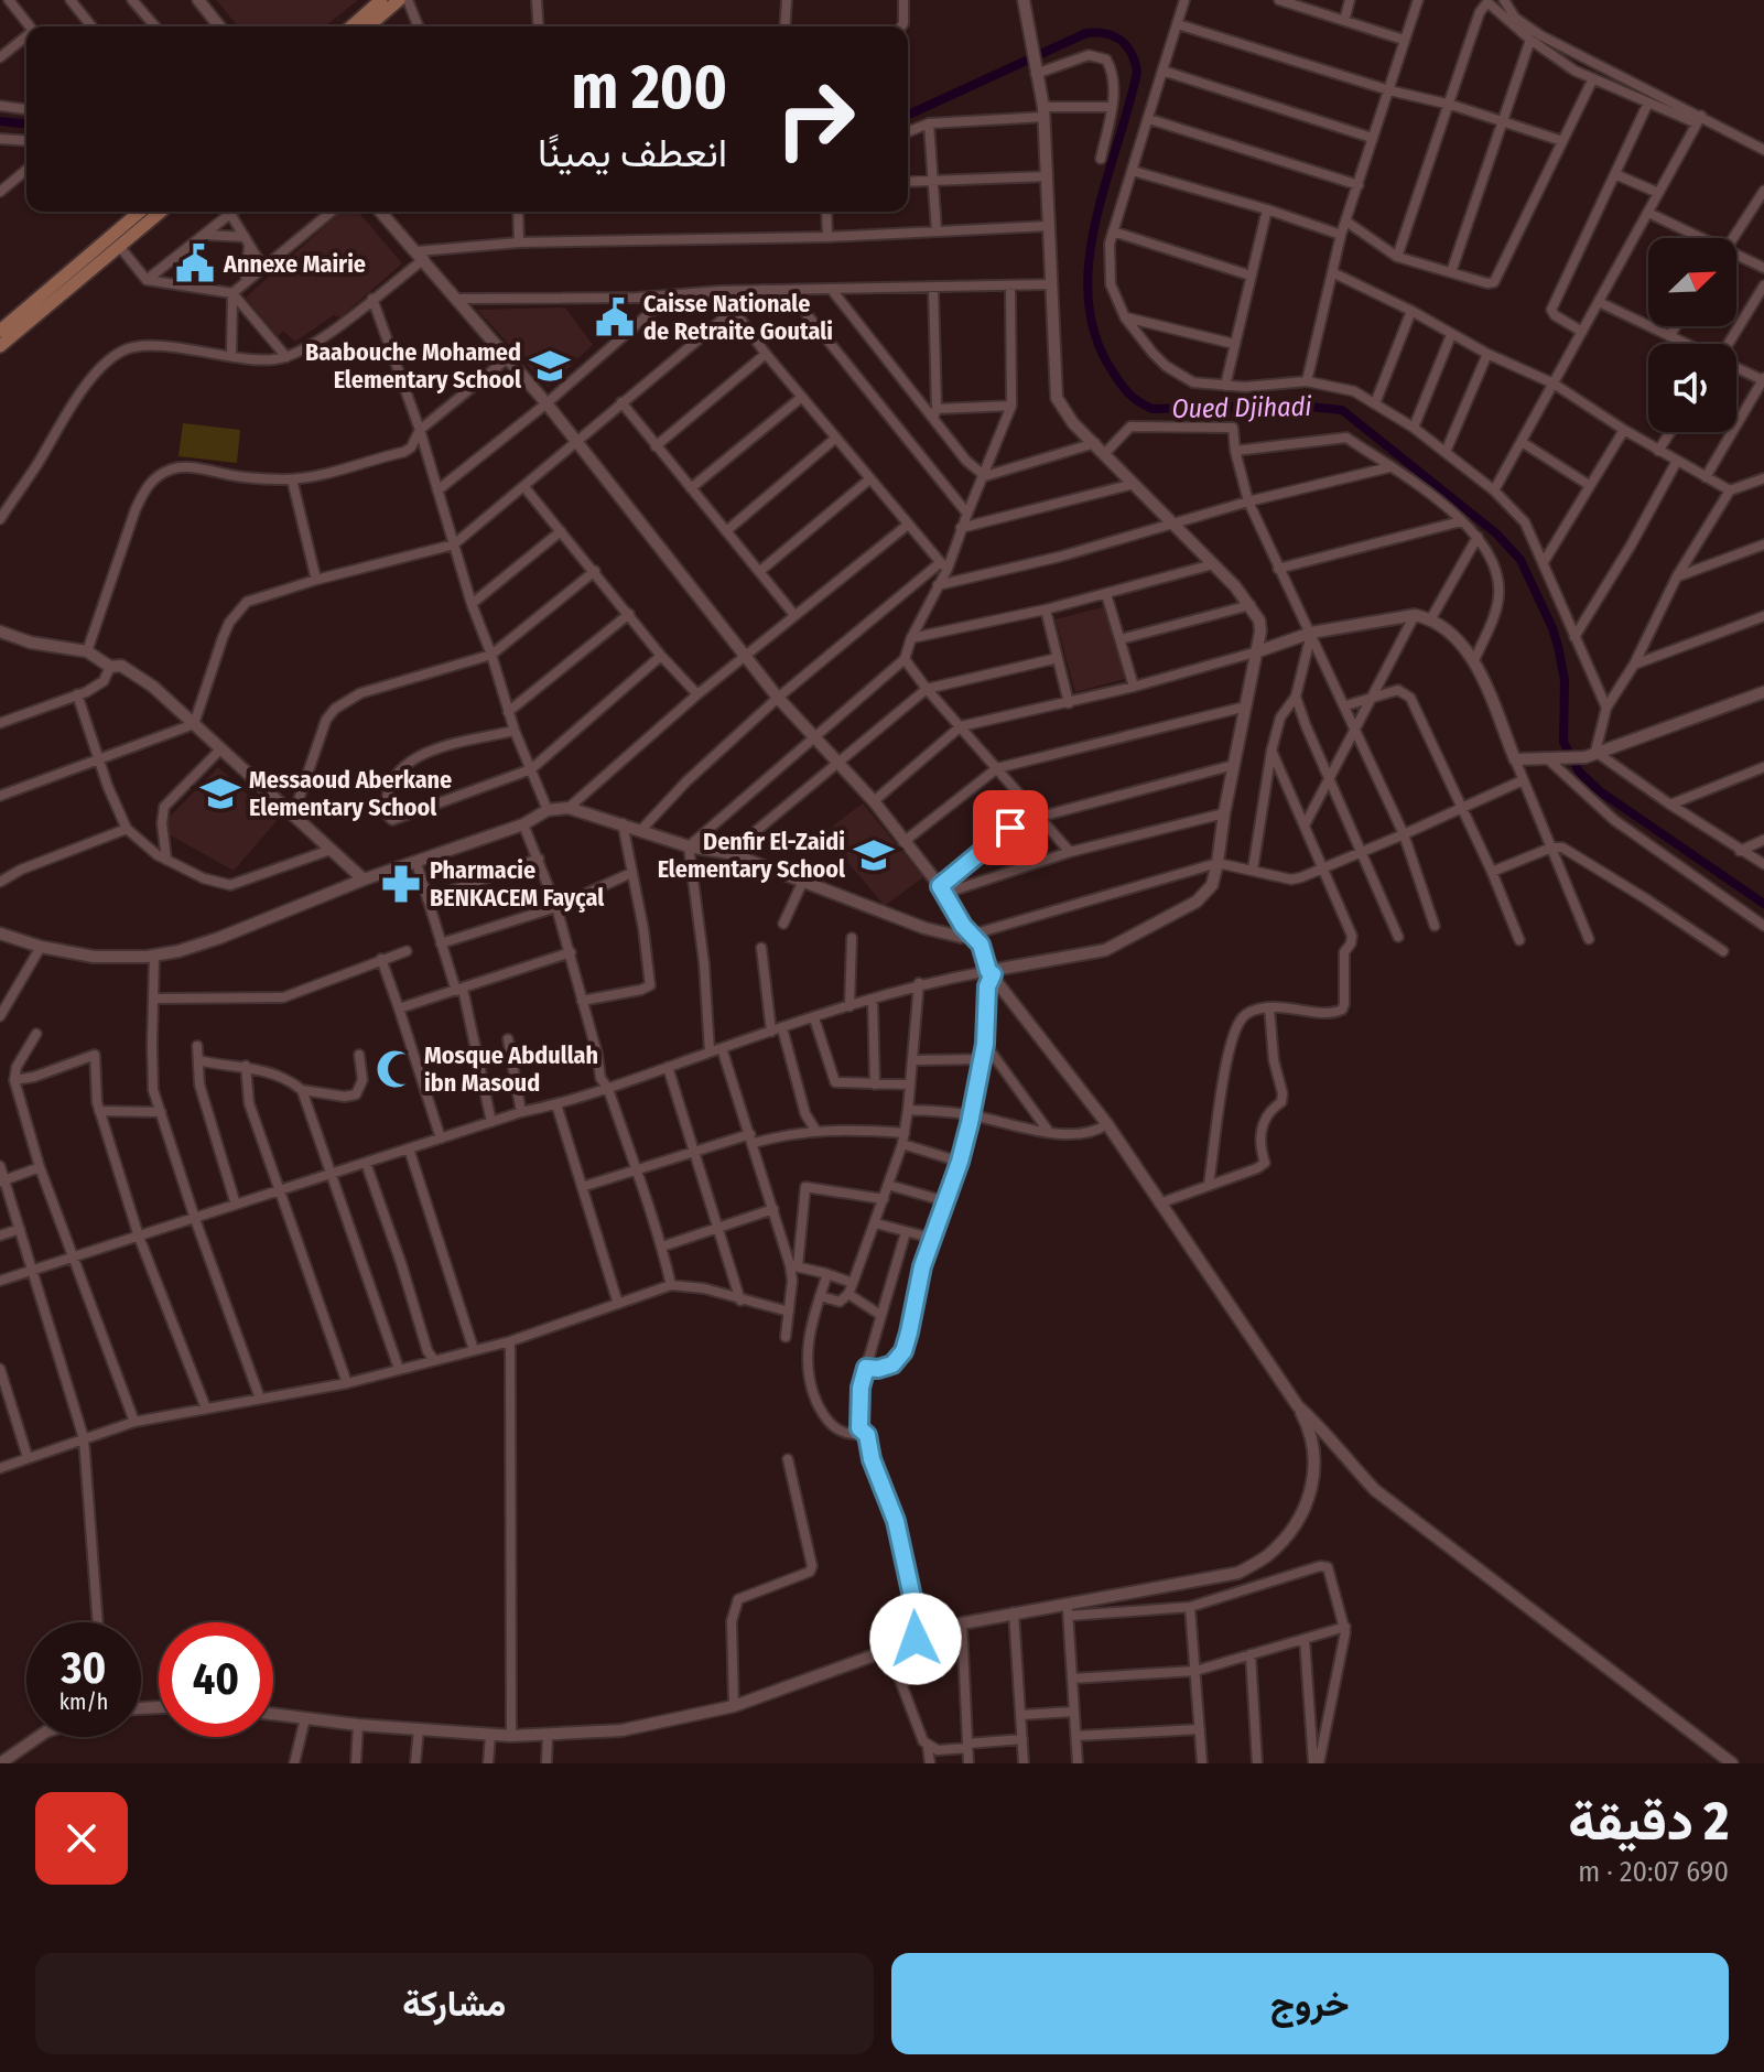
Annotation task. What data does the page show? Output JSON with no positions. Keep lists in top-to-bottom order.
{
  "water": ["Oued Djihadi"],
  "places": {
    "public building": ["Annexe Mairie", "Caisse Nationale de Retraite Goutali"],
    "school or university": ["Baabouche Mohamed Elementary School", "Messaoud Aberkane Elementary School", "Denfir El-Zaidi Elementary School"],
    "pharmacy": ["Pharmacie BENKACEM Fayçal"],
    "mosque": ["Mosque Abdullah ibn Masoud"]
  },
  "north": "top right",
  "page": {
    "turn": ["200 m", "انعطف يمينًا"],
    "speed": "30 km/h",
    "limit": "40",
    "heading": ["2 دقيقة", "690 m · 20:07"],
    "buttons": ["خروج", "مشاركة"]
  }
}
